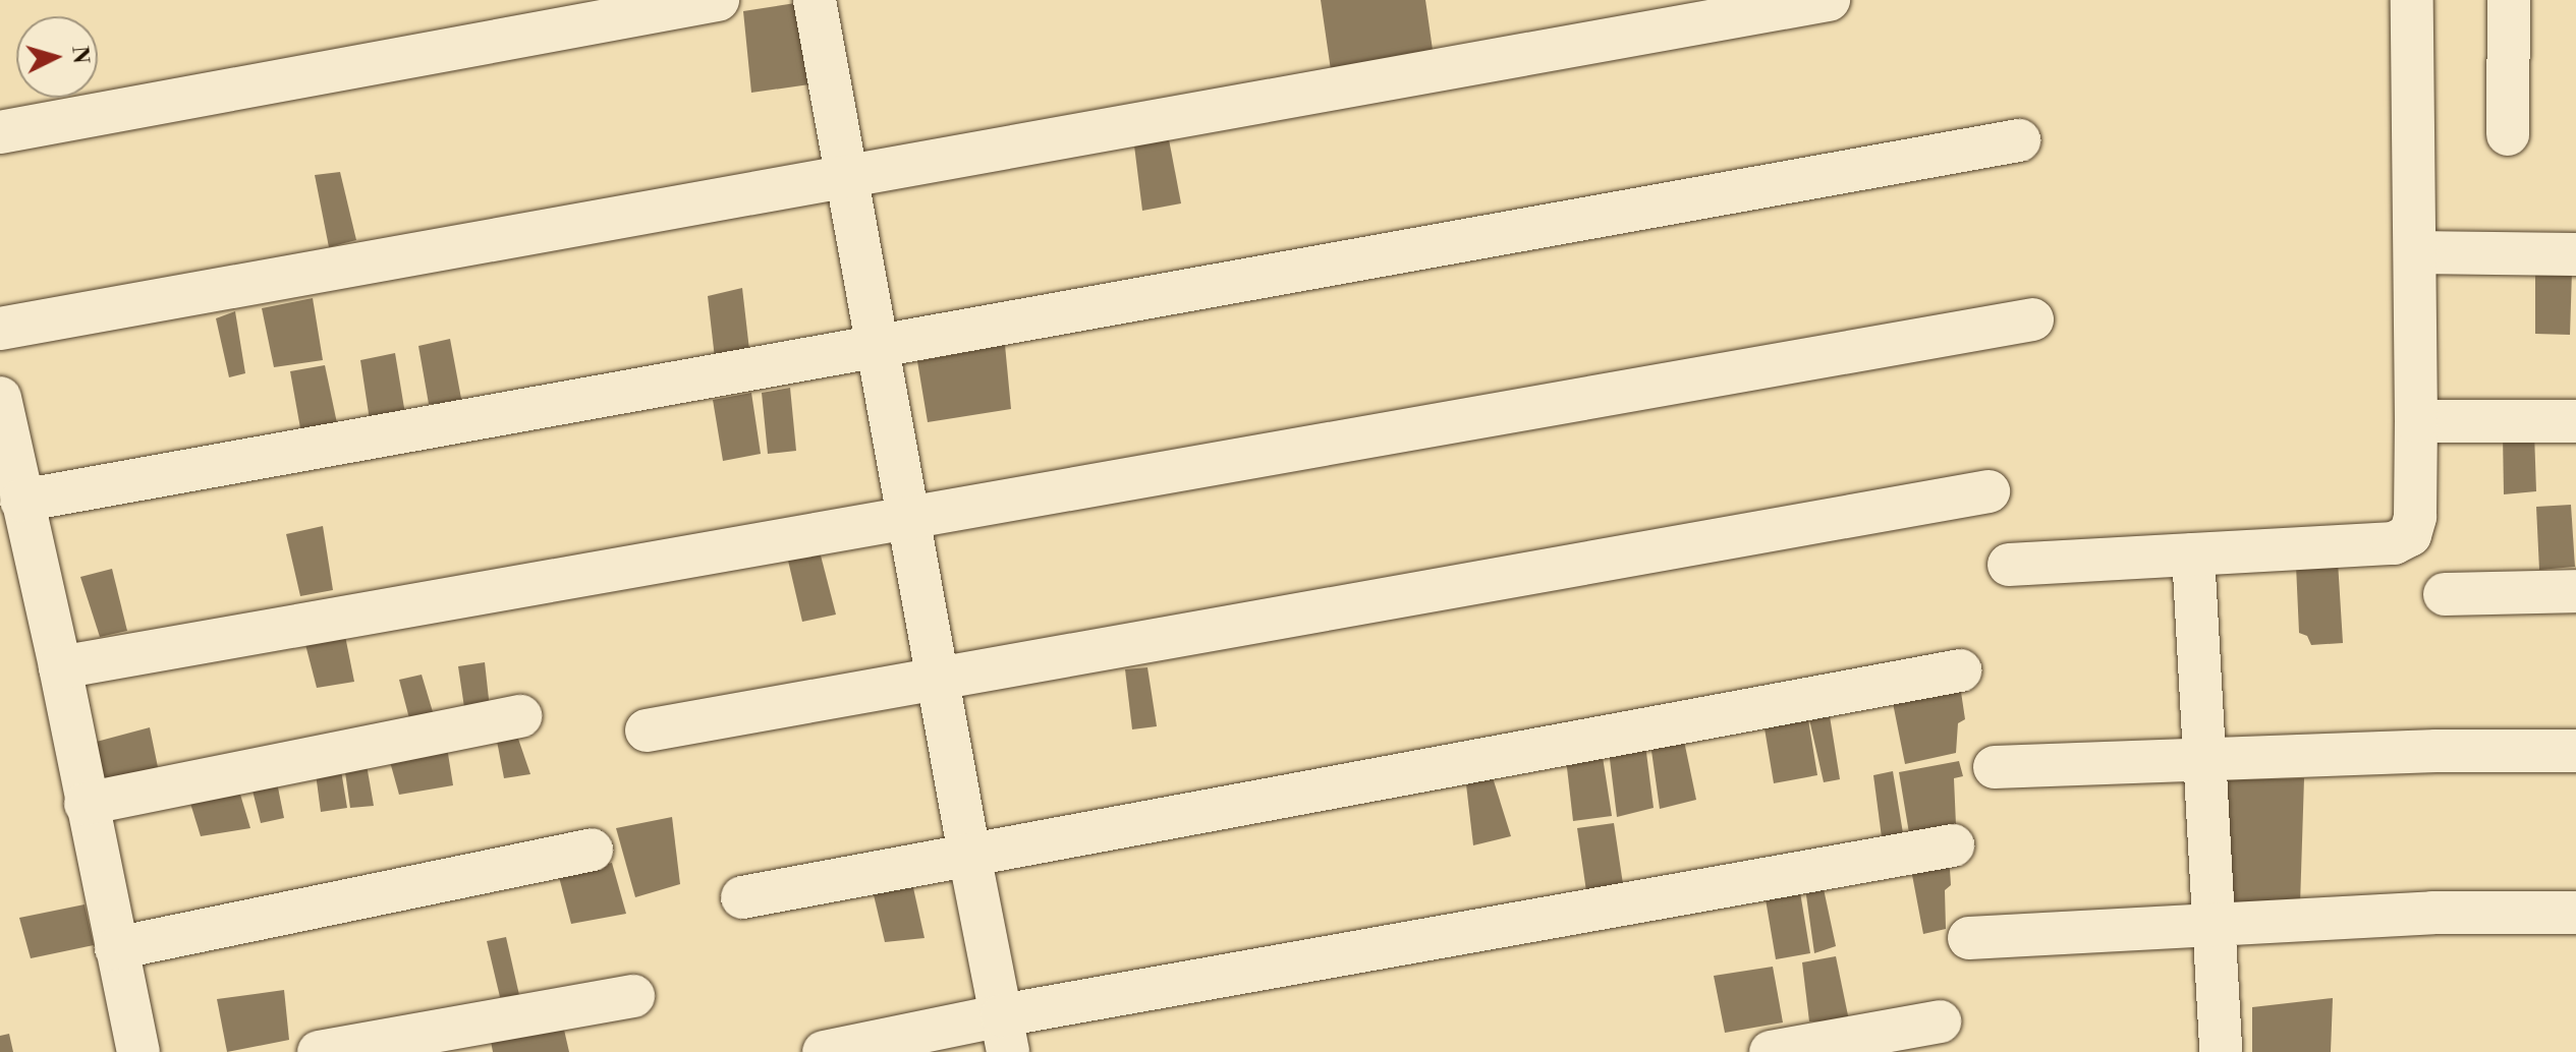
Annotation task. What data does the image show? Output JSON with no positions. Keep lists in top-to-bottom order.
{
  "north": "right"
}
